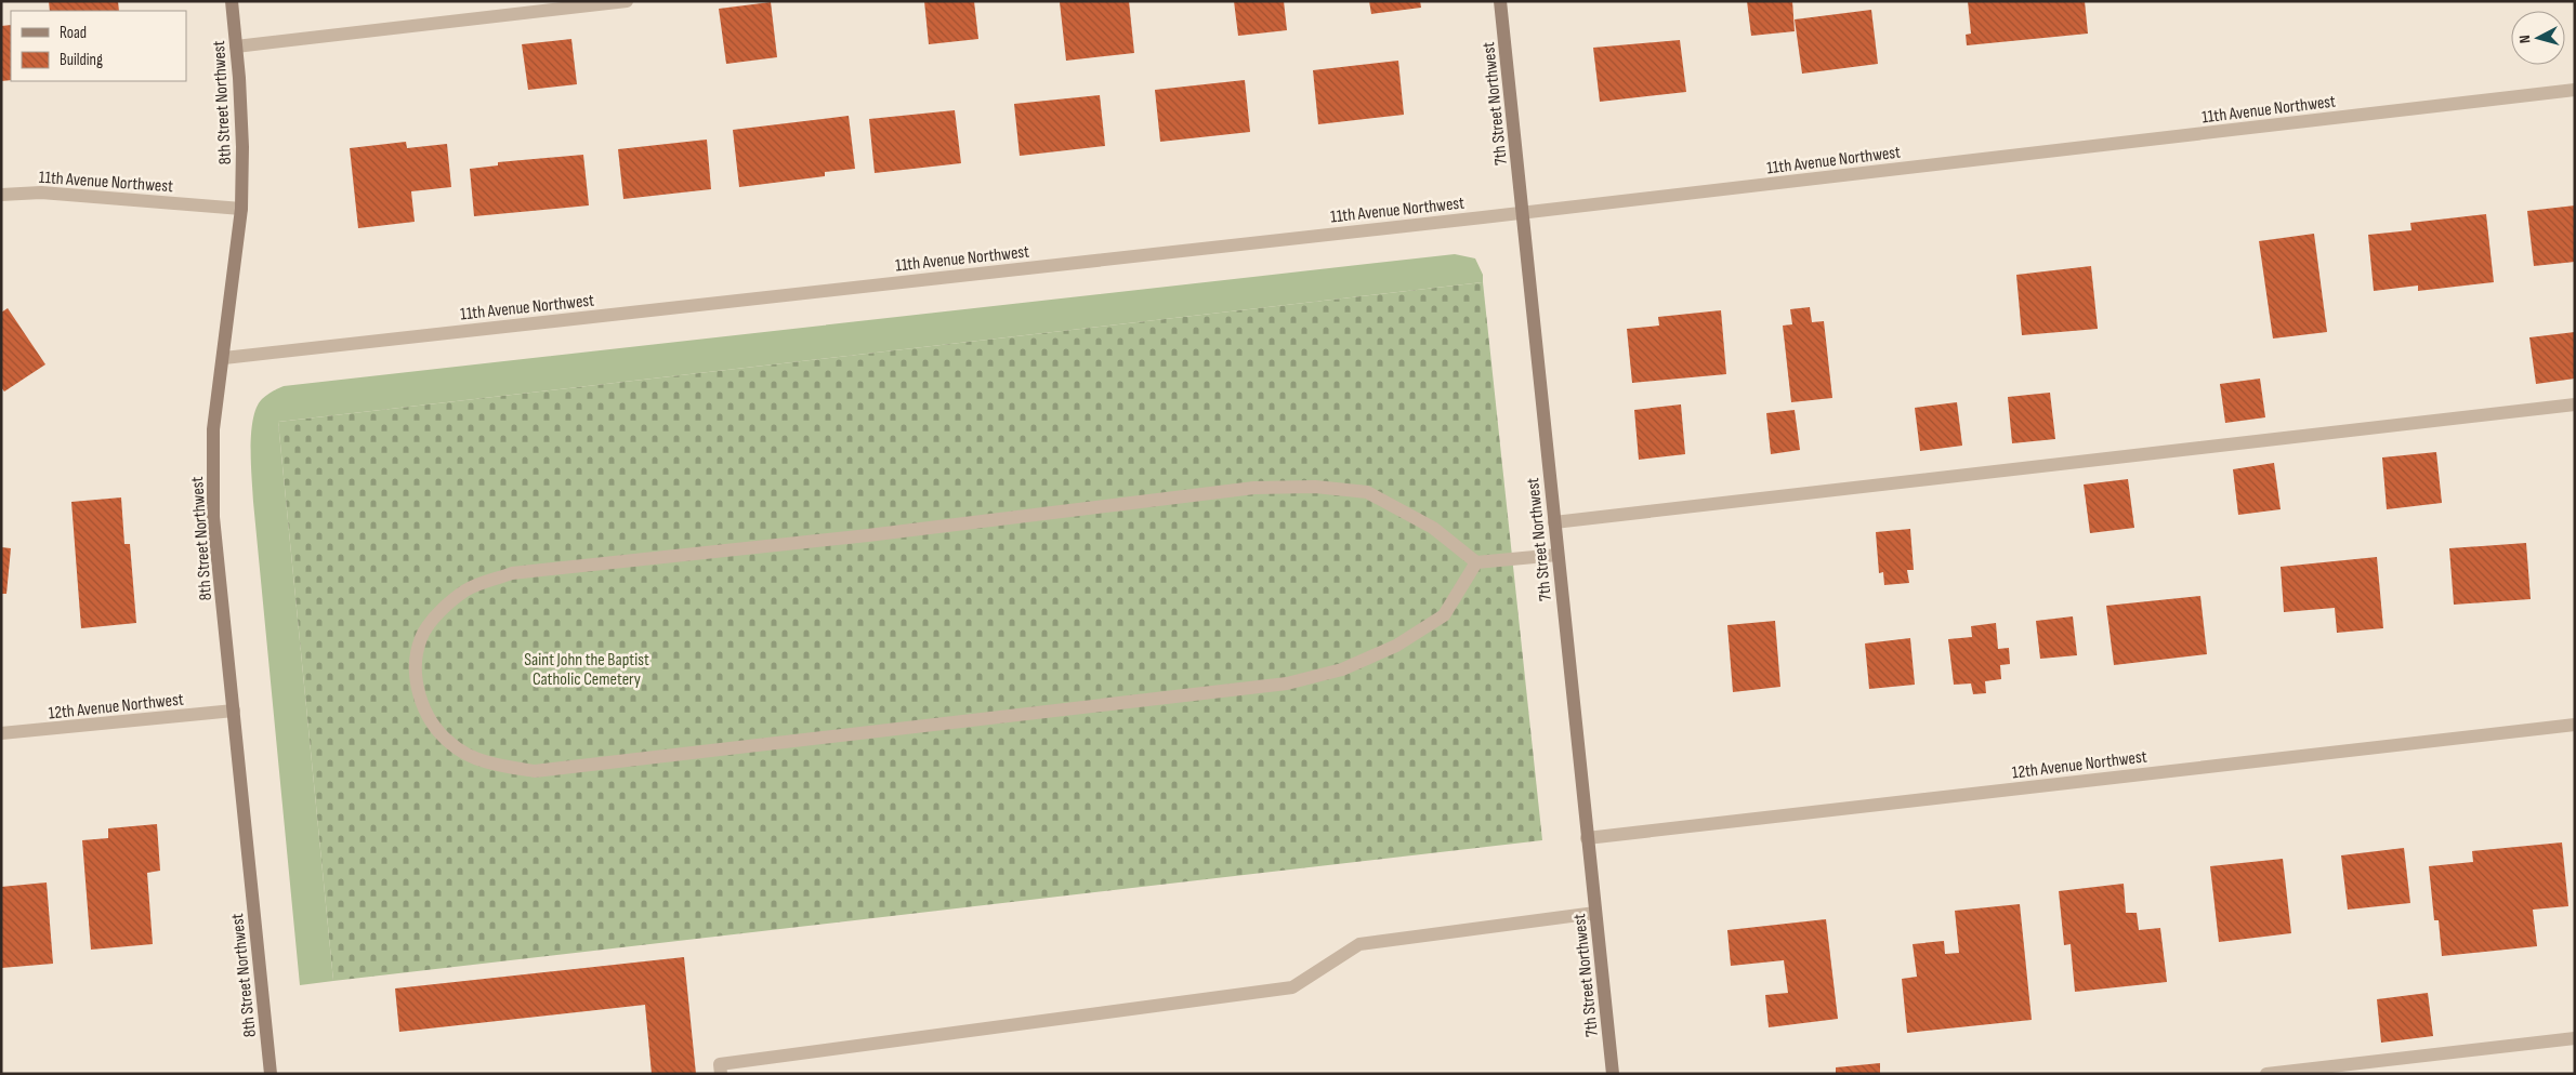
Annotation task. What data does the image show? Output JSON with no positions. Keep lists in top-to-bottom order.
{
  "streets": {
    "street": [
      "8th Street Northwest",
      "7th Street Northwest",
      "11th Avenue Northwest",
      "12th Avenue Northwest"
    ]
  },
  "crossings": [
    ["8th Street Northwest", "11th Avenue Northwest"],
    ["8th Street Northwest", "12th Avenue Northwest"],
    ["7th Street Northwest", "11th Avenue Northwest"],
    ["7th Street Northwest", "12th Avenue Northwest"]
  ],
  "parks": ["Saint John the Baptist Catholic Cemetery"],
  "legend": ["Road", "Building"],
  "north": "left"
}
